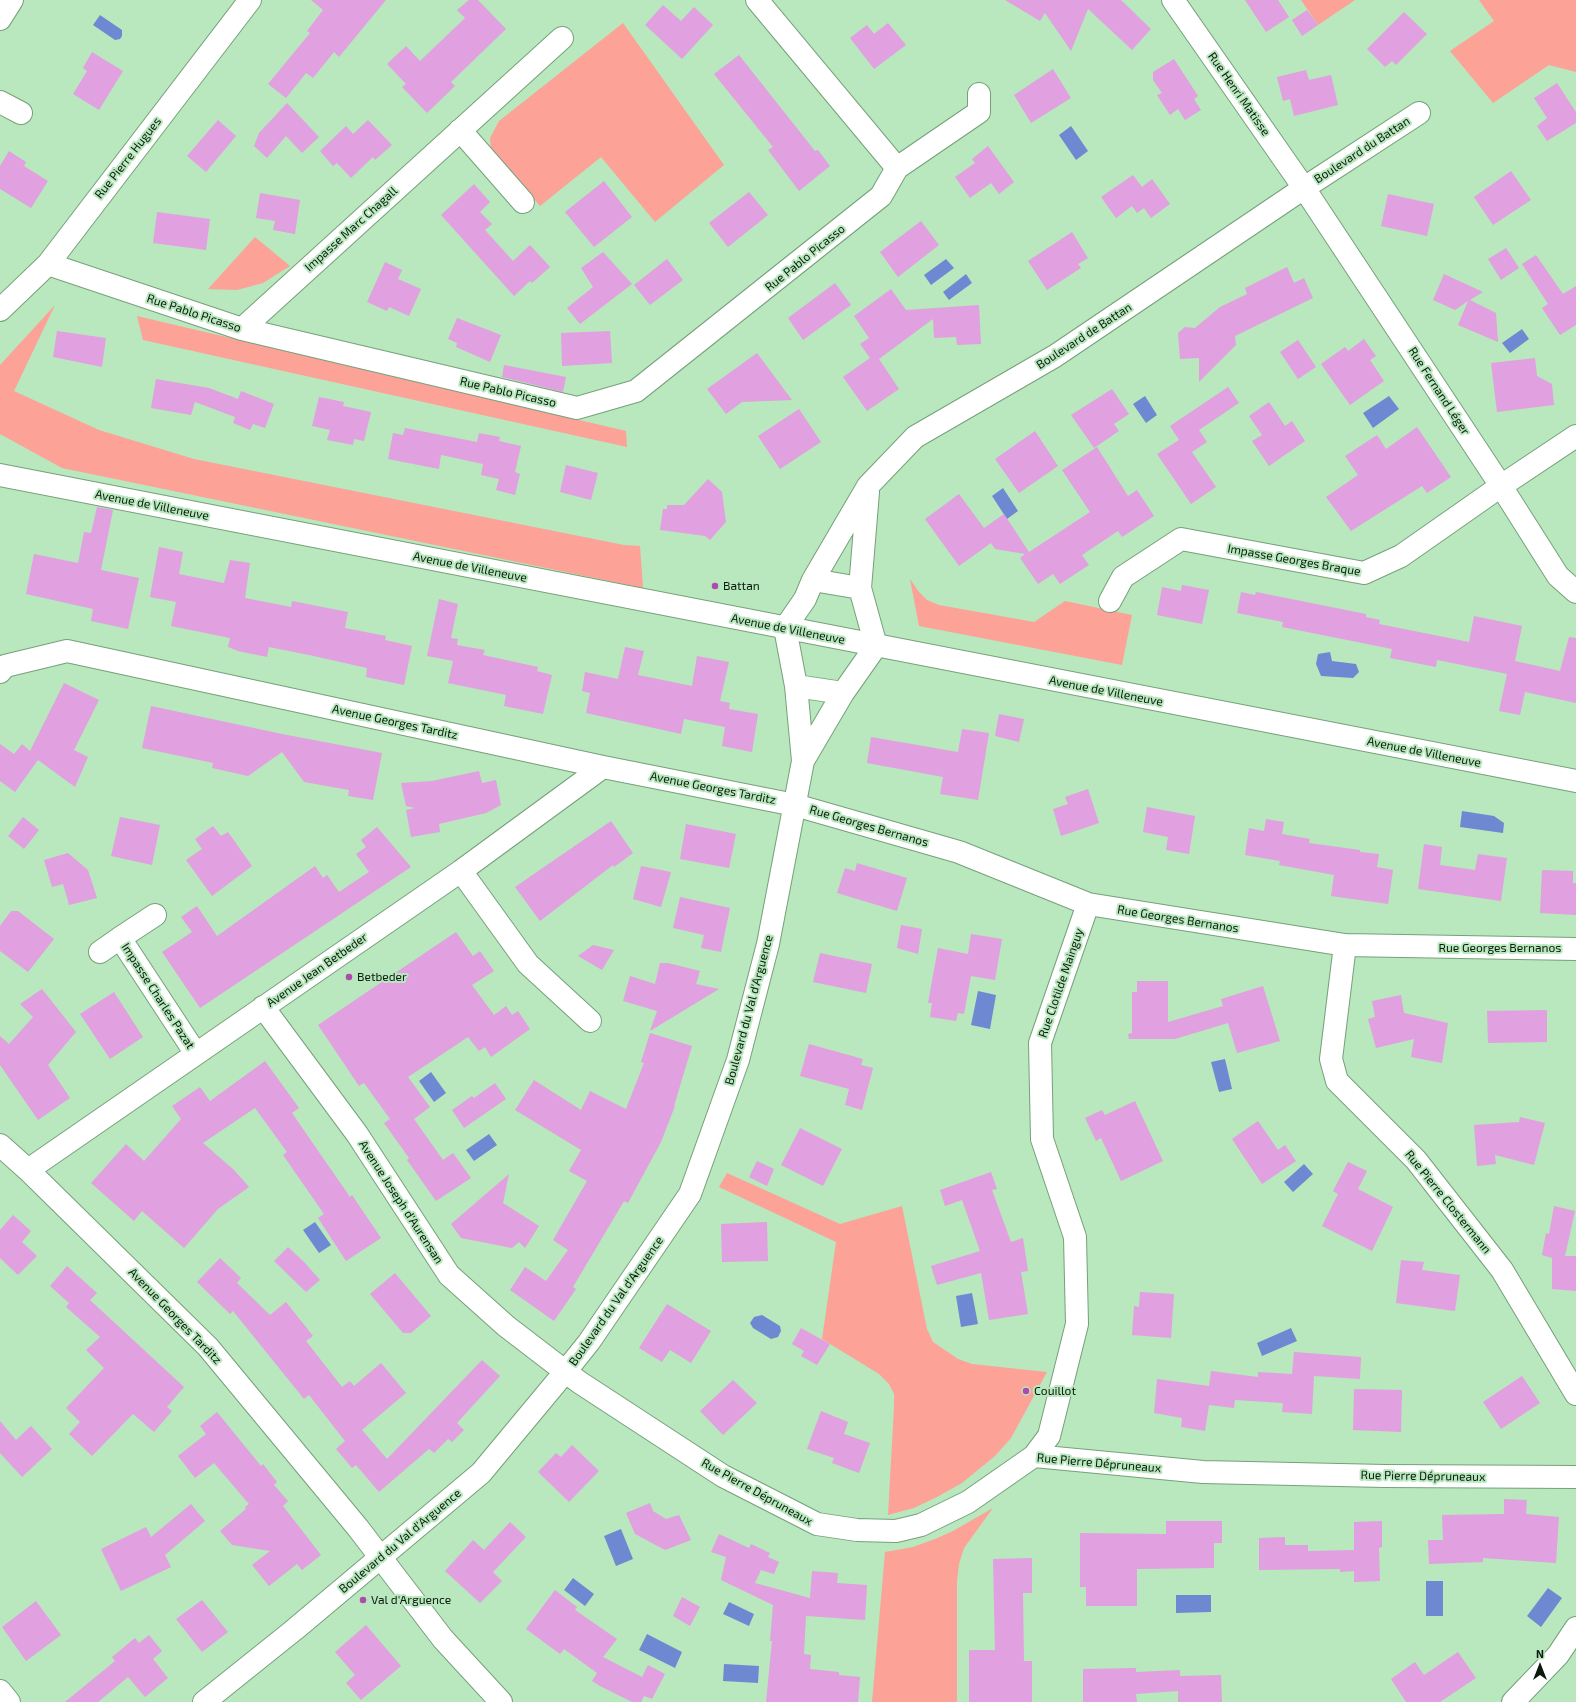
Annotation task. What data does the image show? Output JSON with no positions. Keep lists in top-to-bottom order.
{
  "streets": {
    "street": [
      "Rue Henri Matisse",
      "Boulevard du Battan",
      "Rue Pierre Hugues",
      "Impasse Marc Chagall",
      "Rue Pablo Picasso",
      "Boulevard de Battan",
      "Rue Fernand Léger",
      "Avenue de Villeneuve",
      "Impasse Georges Braque",
      "Avenue Georges Tarditz",
      "Rue Georges Bernanos",
      "Avenue Jean Betbeder",
      "Rue Clotilde Mainguy",
      "Impasse Charles Pazat",
      "Boulevard du Val d'Arguence",
      "Avenue Joseph d'Aurensan",
      "Rue Pierre Clostermann",
      "Rue Pierre Dépruneaux"
    ]
  },
  "crossings": [
    ["Rue Henri Matisse", "Boulevard du Battan"],
    ["Rue Henri Matisse", "Boulevard de Battan"],
    ["Rue Henri Matisse", "Rue Fernand Léger"],
    ["Boulevard du Battan", "Boulevard de Battan"],
    ["Boulevard du Battan", "Rue Fernand Léger"],
    ["Rue Pierre Hugues", "Rue Pablo Picasso"],
    ["Impasse Marc Chagall", "Rue Pablo Picasso"],
    ["Boulevard de Battan", "Rue Fernand Léger"],
    ["Boulevard de Battan", "Avenue de Villeneuve"],
    ["Rue Fernand Léger", "Impasse Georges Braque"],
    ["Avenue Georges Tarditz", "Rue Georges Bernanos"],
    ["Avenue Georges Tarditz", "Avenue Jean Betbeder"],
    ["Avenue Georges Tarditz", "Boulevard du Val d'Arguence"],
    ["Rue Georges Bernanos", "Rue Clotilde Mainguy"],
    ["Rue Georges Bernanos", "Boulevard du Val d'Arguence"],
    ["Rue Georges Bernanos", "Rue Pierre Clostermann"],
    ["Avenue Jean Betbeder", "Impasse Charles Pazat"],
    ["Avenue Jean Betbeder", "Avenue Joseph d'Aurensan"],
    ["Rue Clotilde Mainguy", "Rue Pierre Dépruneaux"],
    ["Boulevard du Val d'Arguence", "Avenue Joseph d'Aurensan"],
    ["Boulevard du Val d'Arguence", "Rue Pierre Dépruneaux"],
    ["Avenue Joseph d'Aurensan", "Rue Pierre Dépruneaux"]
  ],
  "places": [
    "Battan",
    "Betbeder",
    "Couillot",
    "Val d'Arguence"
  ],
  "north": "top"
}
